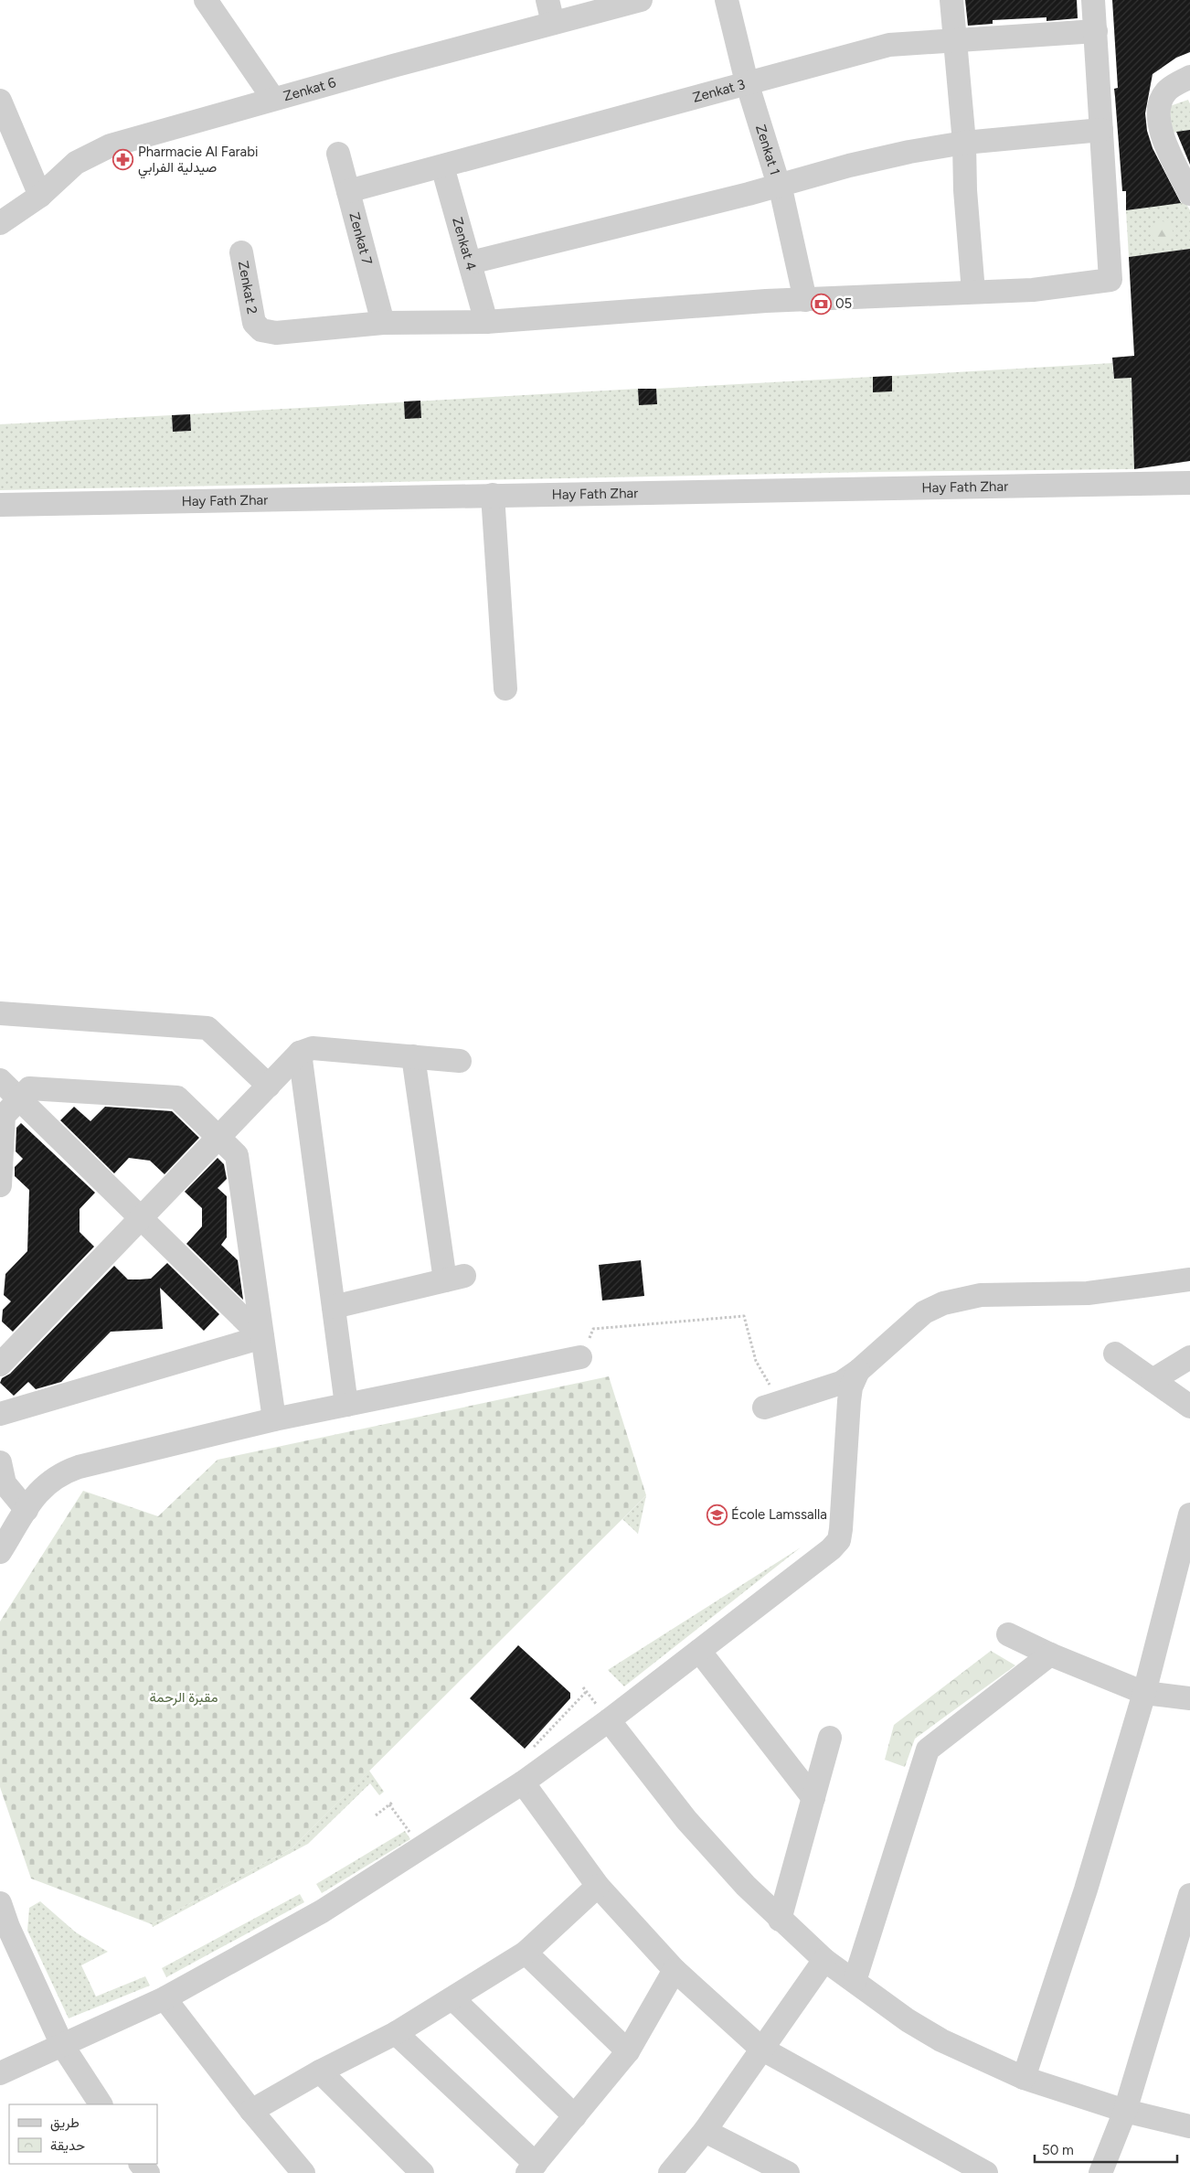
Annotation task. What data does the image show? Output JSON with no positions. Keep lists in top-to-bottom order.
{
  "streets": {
    "street": [
      "Zenkat 6",
      "Zenkat 3",
      "Zenkat 1",
      "Zenkat 7",
      "Zenkat 4",
      "Zenkat 2",
      "Hay Fath Zhar"
    ]
  },
  "crossings": [
    ["Zenkat 3", "Zenkat 1"],
    ["Zenkat 3", "Zenkat 7"],
    ["Zenkat 3", "Zenkat 4"],
    ["Zenkat 7", "Zenkat 2"]
  ],
  "parks": ["مقبرة الرحمة"],
  "places": {
    "pharmacy": ["Pharmacie Al Farabi صيدلية الفرابي"],
    "bank": ["05"],
    "school or university": ["École Lamssalla"]
  },
  "legend": ["طريق", "حديقة"],
  "scale_bar": "50 m"
}
